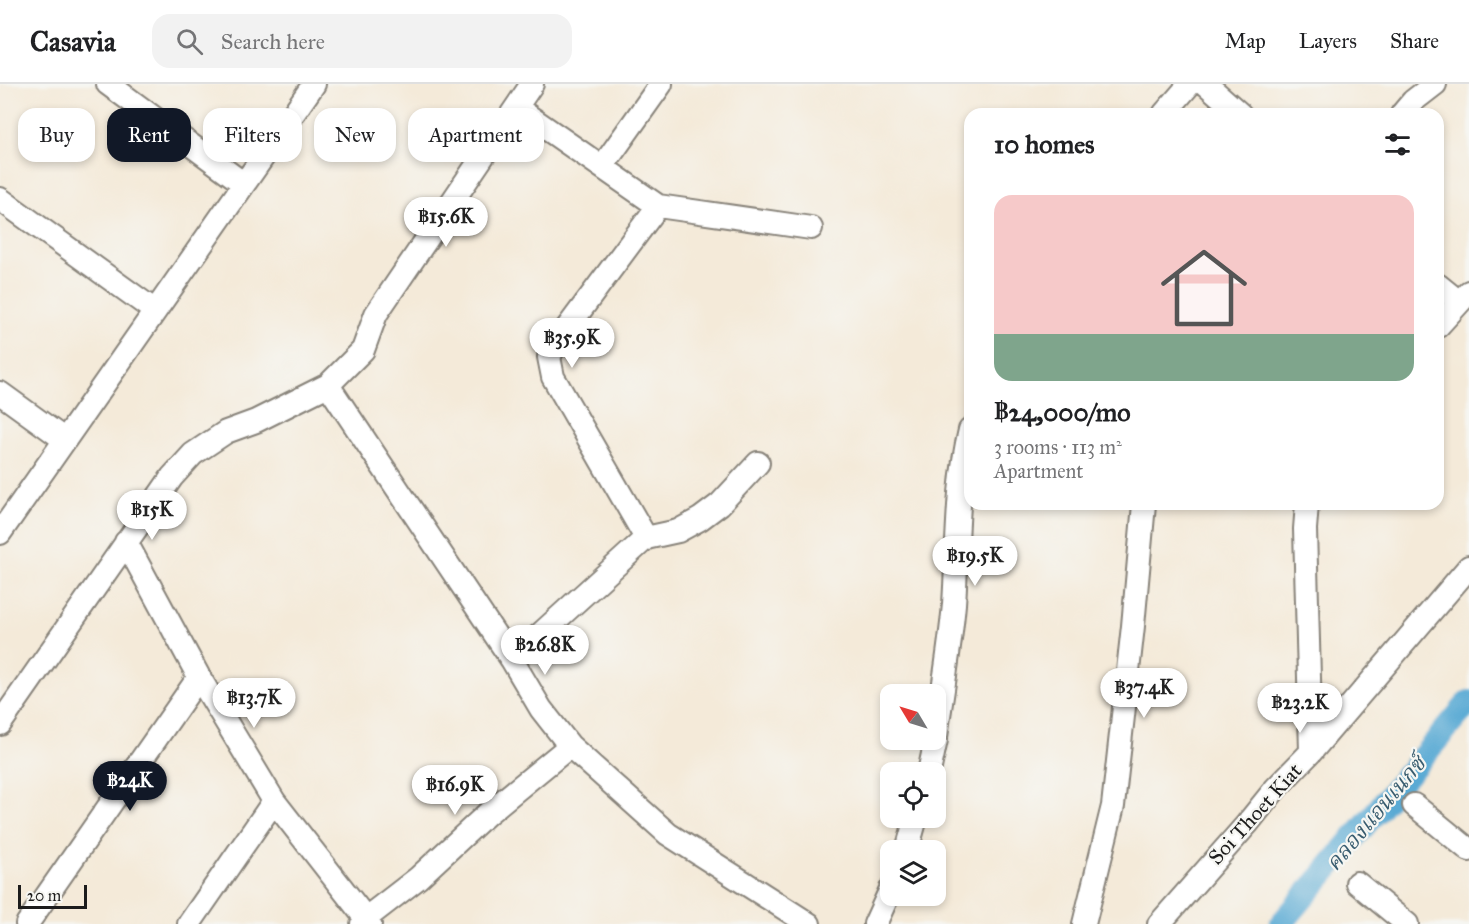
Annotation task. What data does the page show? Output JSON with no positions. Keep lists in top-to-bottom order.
{
  "streets": {
    "street": ["Soi Thoet Kiat"]
  },
  "water": ["คลองแอนเนกซ์"],
  "scale_bar": "20 m",
  "north": "top left",
  "page": {
    "header": "Casavia",
    "search": "Search here",
    "nav": ["Map", "Layers", "Share"],
    "chip": [
      "Buy",
      "Rent",
      "Filters",
      "New",
      "Apartment"
    ],
    "heading": "10 homes",
    "list": [
      {
        "name": "฿24,000/mo",
        "note": "3 rooms · 113 m² · Apartment"
      }
    ],
    "price": [
      "฿15.6K",
      "฿35.9K",
      "฿15K",
      "฿19.5K",
      "฿26.8K",
      "฿37.4K",
      "฿13.7K",
      "฿23.2K",
      "฿24K",
      "฿16.9K"
    ],
    "scale": "20 m"
  }
}
